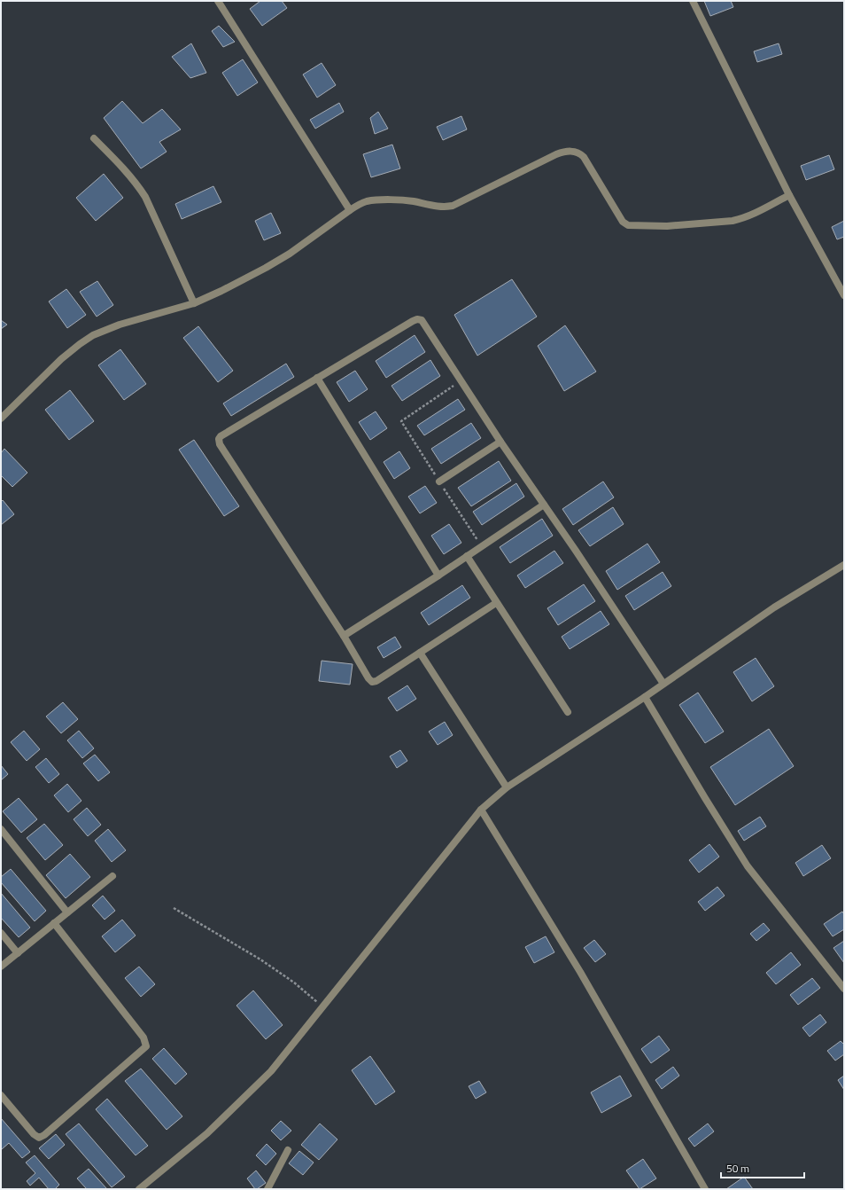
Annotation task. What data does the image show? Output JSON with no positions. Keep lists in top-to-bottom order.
{
  "scale_bar": "50 m"
}
